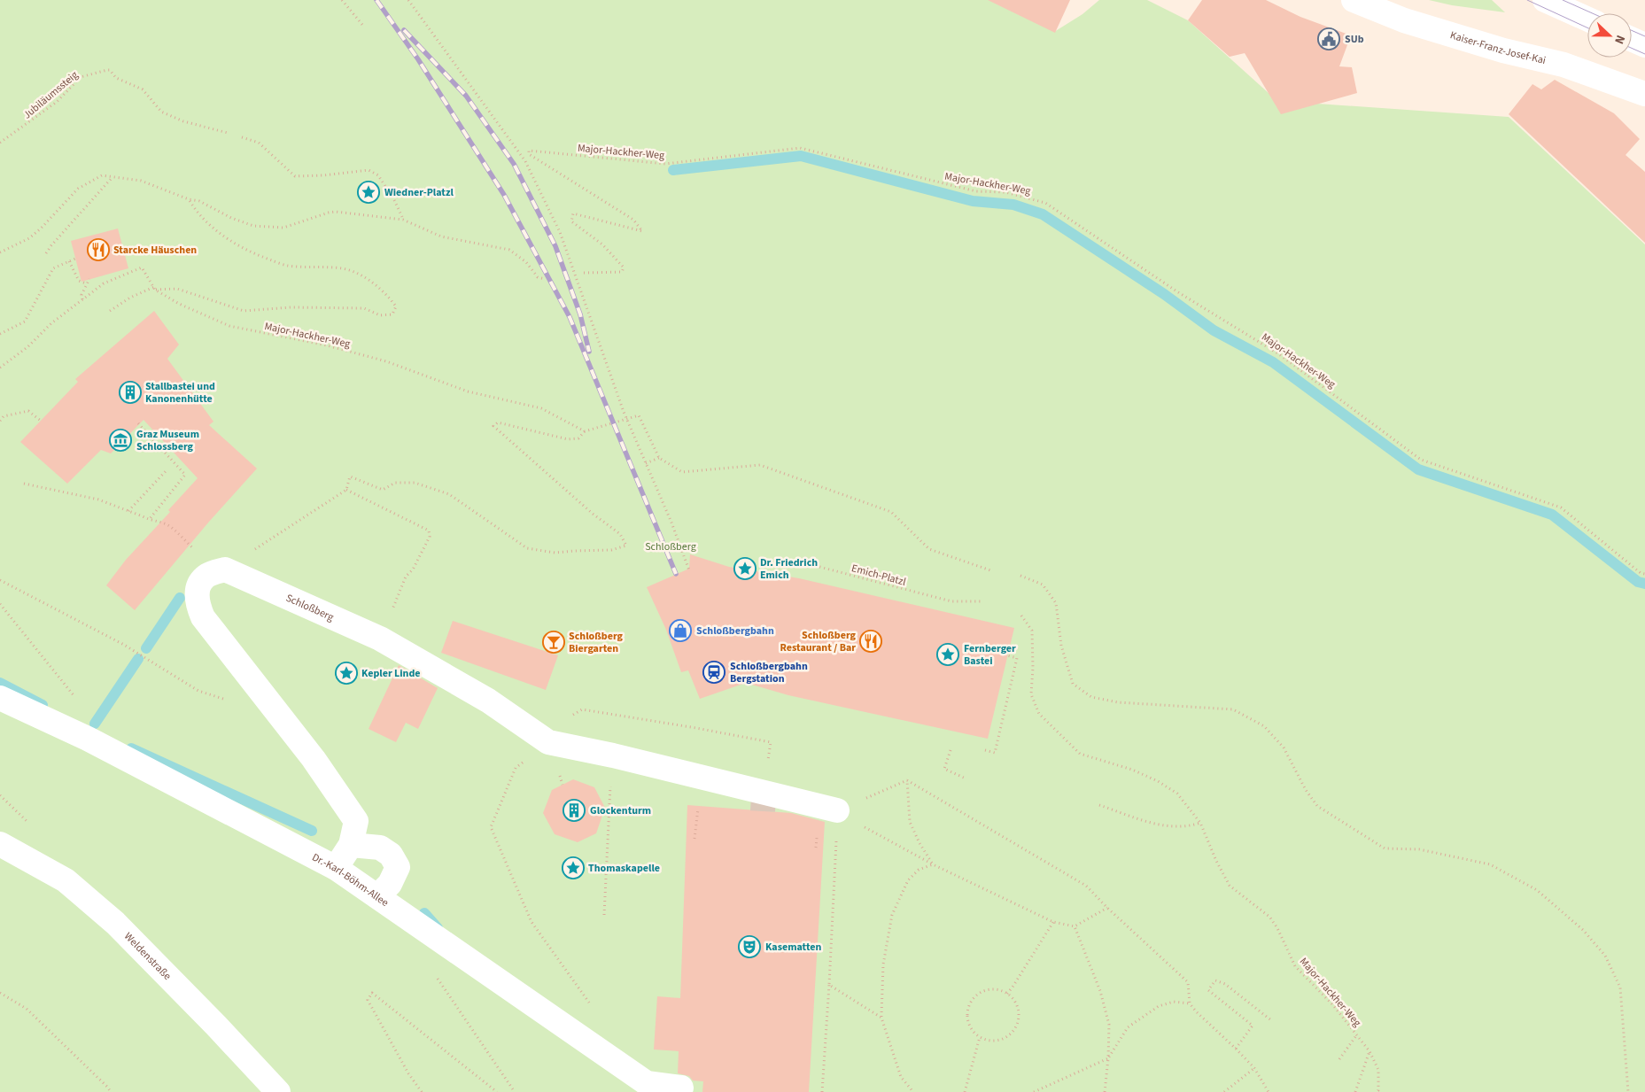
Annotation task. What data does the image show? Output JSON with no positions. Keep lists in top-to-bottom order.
{
  "streets": {
    "street": [
      "Kaiser-Franz-Josef-Kai",
      "Schloßberg",
      "Dr.-Karl-Böhm-Allee",
      "Weldenstraße"
    ],
    "path": ["Jubiläumssteig", "Major-Hackher-Weg", "Emich-Platzl"]
  },
  "parks": ["Schloßberg"],
  "places": {
    "public building": ["SUb"],
    "place": [
      "Wiedner-Platzl",
      "Dr. Friedrich Emich",
      "Fernberger Bastei",
      "Kepler Linde",
      "Thomaskapelle"
    ],
    "restaurant": ["Starcke Häuschen", "Schloßberg Restaurant / Bar"],
    "building": ["Stallbastei und Kanonenhütte", "Glockenturm"],
    "museum": ["Graz Museum Schlossberg"],
    "shop": ["Schloßbergbahn"],
    "bar": ["Schloßberg Biergarten"],
    "station": ["Schloßbergbahn Bergstation"],
    "theatre": ["Kasematten"]
  },
  "north": "right"
}
